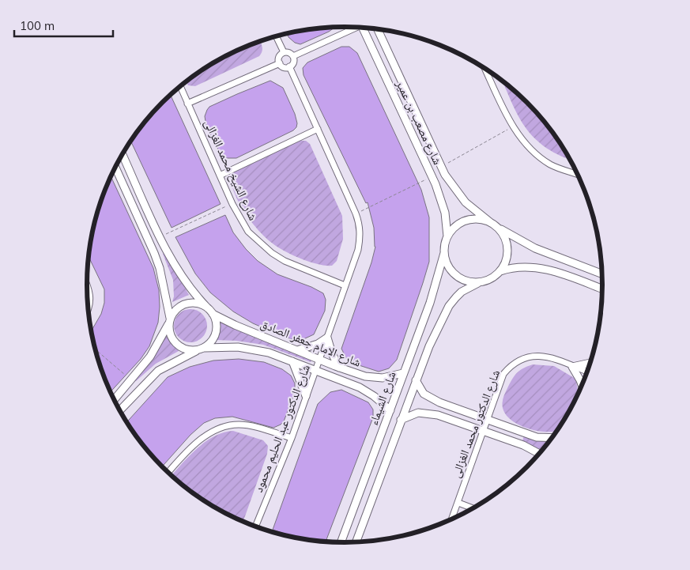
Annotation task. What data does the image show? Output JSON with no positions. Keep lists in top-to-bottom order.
{
  "streets": {
    "street": [
      "شارع مصعب بن عمير",
      "شارع الشيخ محمد الغزالى",
      "شارع الامام جعفر الصادق",
      "شارع الشيماء",
      "شارع الدكتور محمد الغزالى",
      "شارع الدكتور عبد الحليم محمود"
    ]
  },
  "crossings": [
    ["شارع مصعب بن عمير", "شارع الشيماء"],
    ["شارع الشيخ محمد الغزالى", "شارع الدكتور عبد الحليم محمود"],
    ["شارع الامام جعفر الصادق", "شارع الشيماء"],
    ["شارع الامام جعفر الصادق", "شارع الدكتور عبد الحليم محمود"]
  ],
  "scale_bar": "100 m"
}
